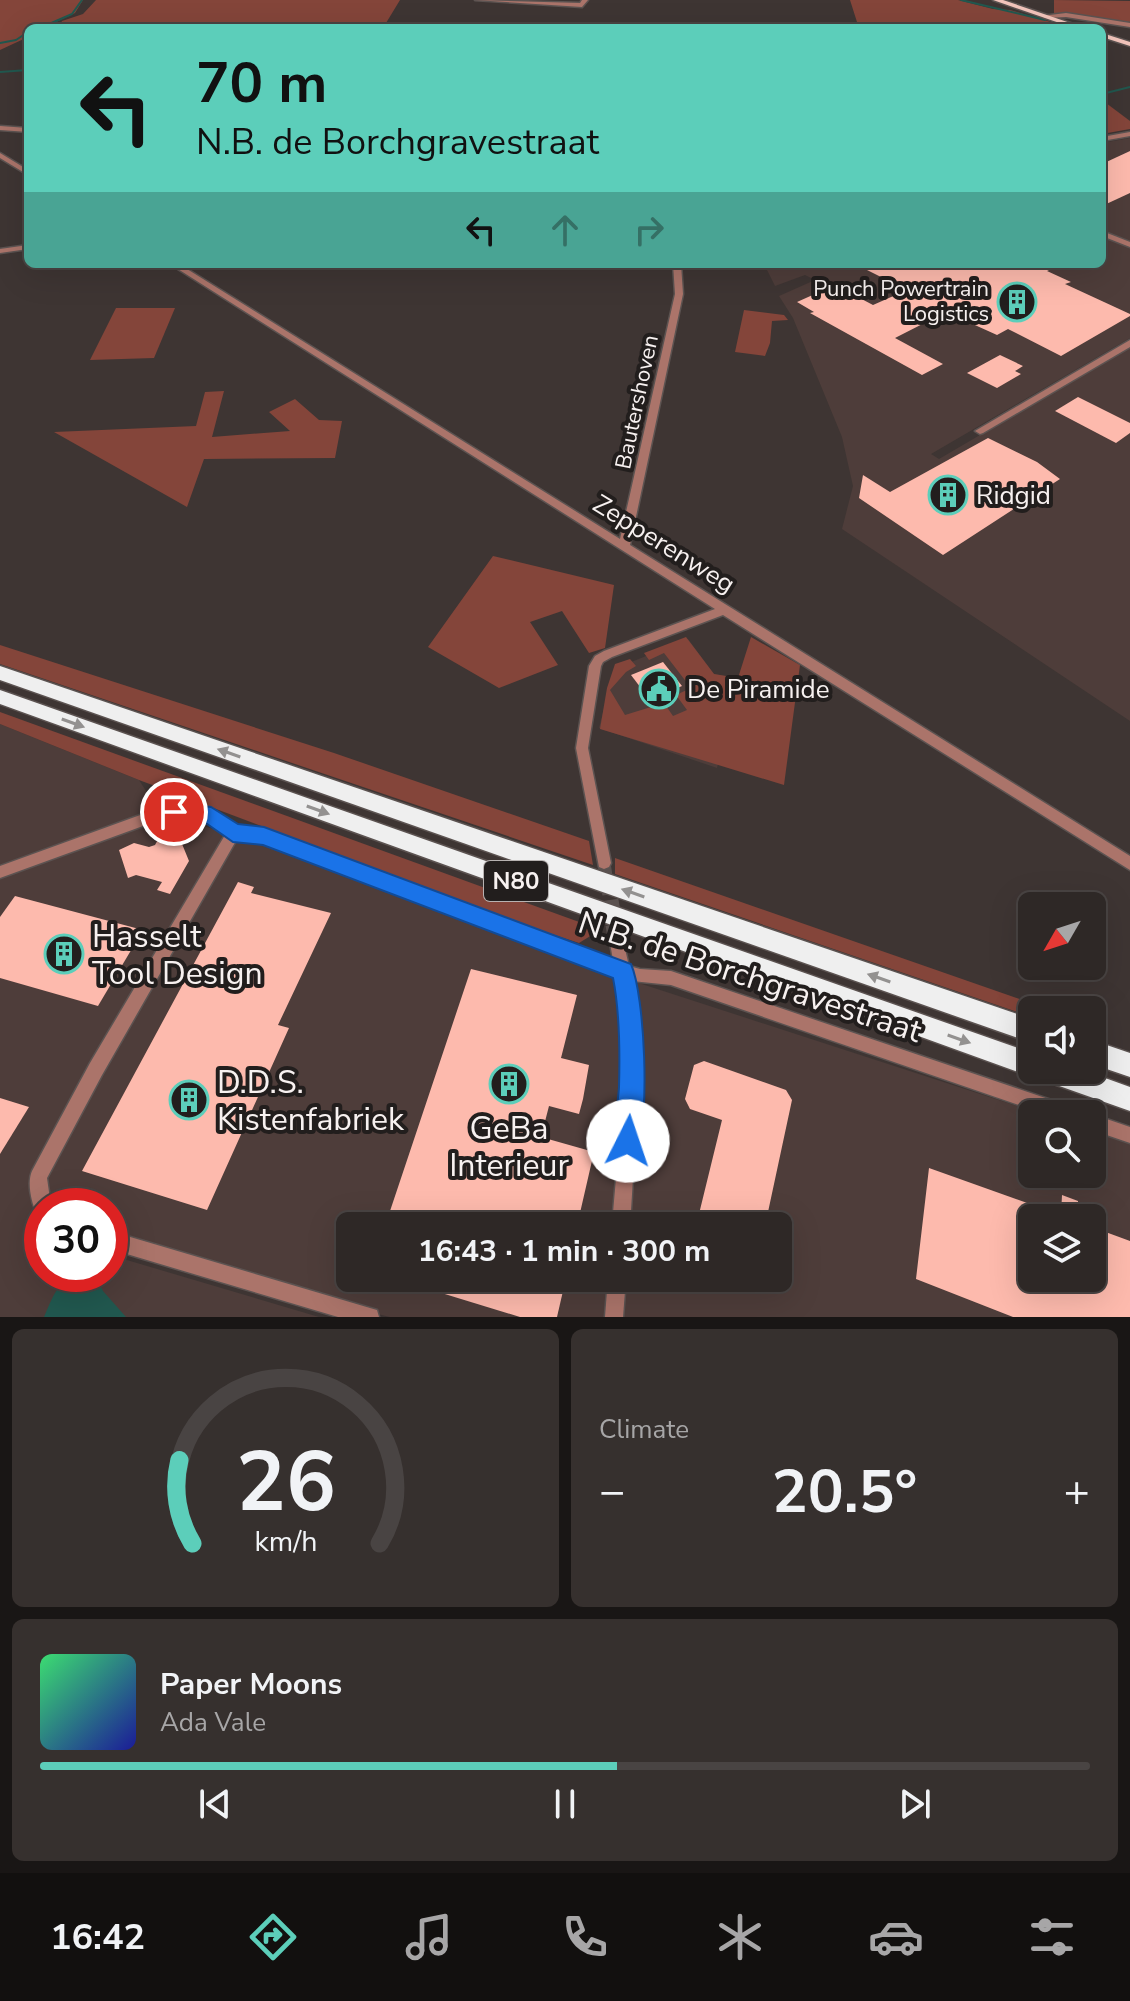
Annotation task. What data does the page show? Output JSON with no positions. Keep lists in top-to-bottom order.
{
  "streets": {
    "highway": ["N80"],
    "street": ["Bautershoven", "Zepperenweg", "N.B. de Borchgravestraat"]
  },
  "crossings": [
    ["Bautershoven", "Zepperenweg"]
  ],
  "places": {
    "building": [
      "Punch Powertrain Logistics",
      "Ridgid",
      "Hasselt Tool Design",
      "GeBa Interieur",
      "D.D.S. Kistenfabriek"
    ],
    "public building": ["De Piramide"]
  },
  "north": "bottom left",
  "page": {
    "turn": ["70 m", "N.B. de Borchgravestraat"],
    "limit": "30",
    "trip": "16:43 · 1 min · 300 m",
    "tile": "Climate",
    "heat": ["−", "20.5°", "+"],
    "song": ["Paper Moons", "Ada Vale"],
    "tabs": "16:42",
    "gauge": ["26", "km/h"]
  }
}
